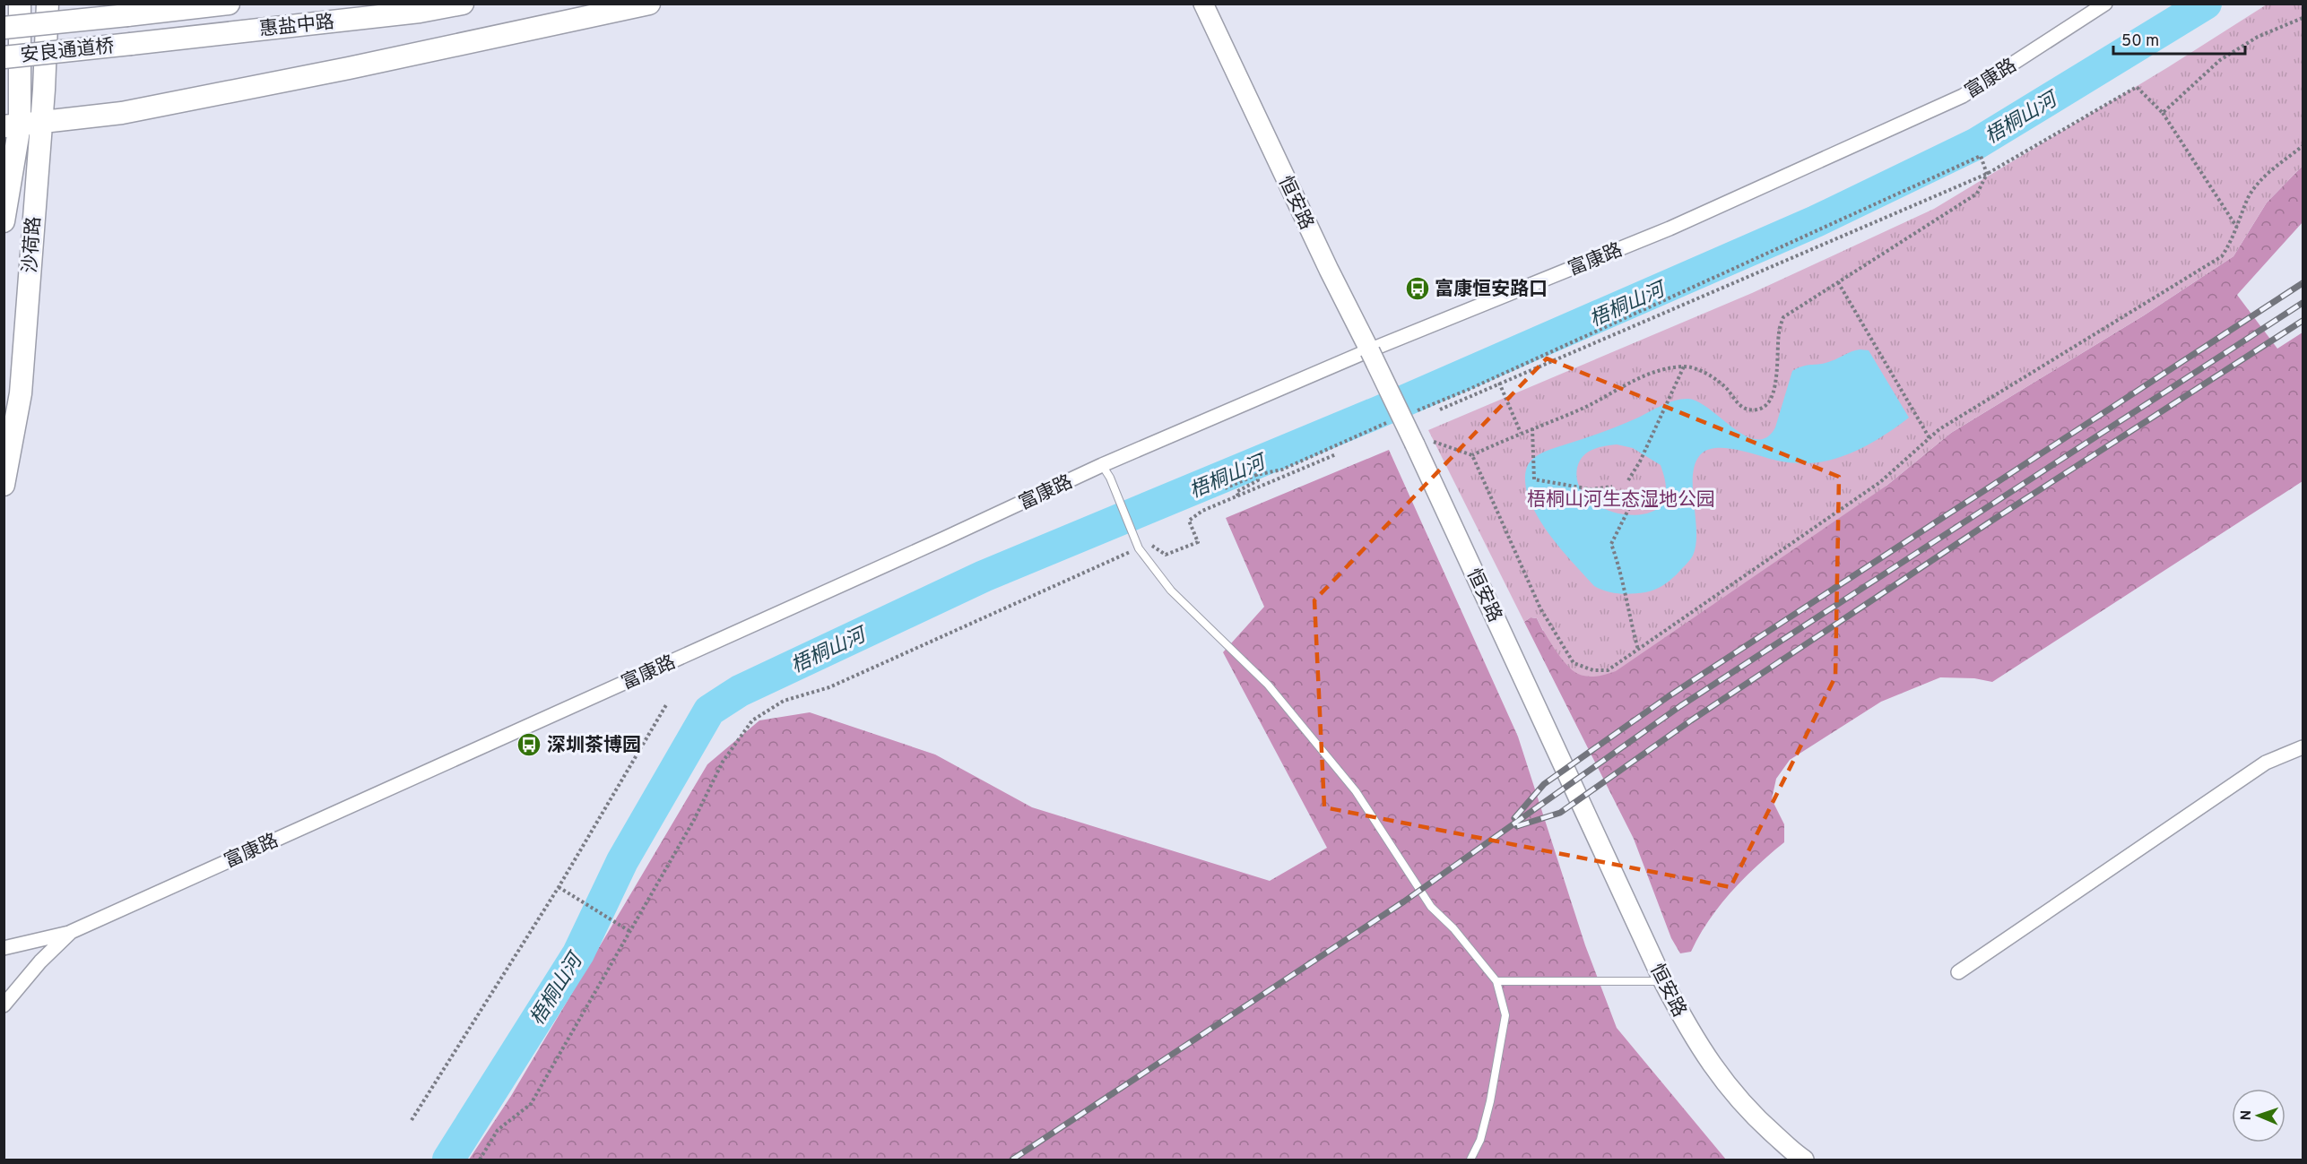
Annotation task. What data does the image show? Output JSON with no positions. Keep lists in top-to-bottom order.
{
  "streets": {
    "main road": ["惠盐中路", "安良通道桥", "沙荷路"],
    "street": ["富康路", "恒安路"]
  },
  "crossings": [
    ["惠盐中路", "安良通道桥"],
    ["富康路", "恒安路"]
  ],
  "water": ["梧桐山河"],
  "parks": ["梧桐山河生态湿地公园"],
  "places": {
    "bus stop": ["富康恒安路口", "深圳茶博园"]
  },
  "scale_bar": "50 m",
  "north": "left"
}
